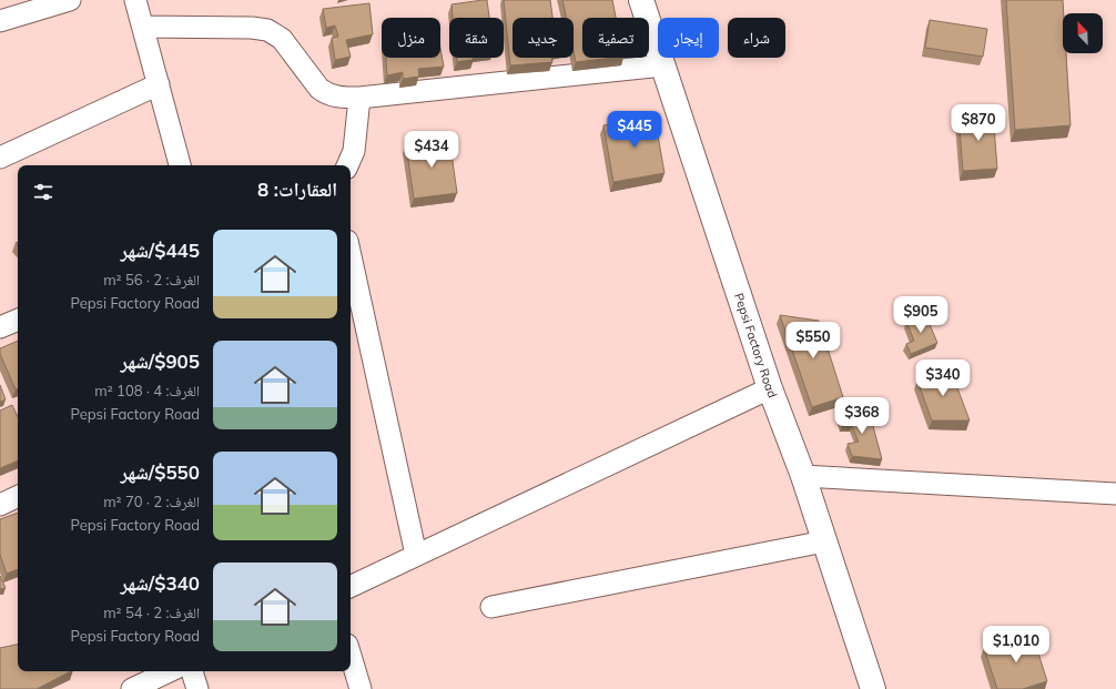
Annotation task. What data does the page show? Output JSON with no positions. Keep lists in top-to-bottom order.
{
  "streets": {
    "main road": ["Pepsi Factory Road"]
  },
  "north": "top left",
  "page": {
    "chip": [
      "شراء",
      "إيجار",
      "تصفية",
      "جديد",
      "شقة",
      "منزل"
    ],
    "price": [
      "$870",
      "$445",
      "$434",
      "$905",
      "$550",
      "$340",
      "$368",
      "$1,010"
    ],
    "heading": "العقارات: 8",
    "list": [
      {
        "name": "$445/شهر",
        "note": "الغرف: 2 · 56 m² · Pepsi Factory Road"
      },
      {
        "name": "$905/شهر",
        "note": "الغرف: 4 · 108 m² · Pepsi Factory Road"
      },
      {
        "name": "$550/شهر",
        "note": "الغرف: 2 · 70 m² · Pepsi Factory Road"
      },
      {
        "name": "$340/شهر",
        "note": "الغرف: 2 · 54 m² · Pepsi Factory Road"
      }
    ]
  }
}
